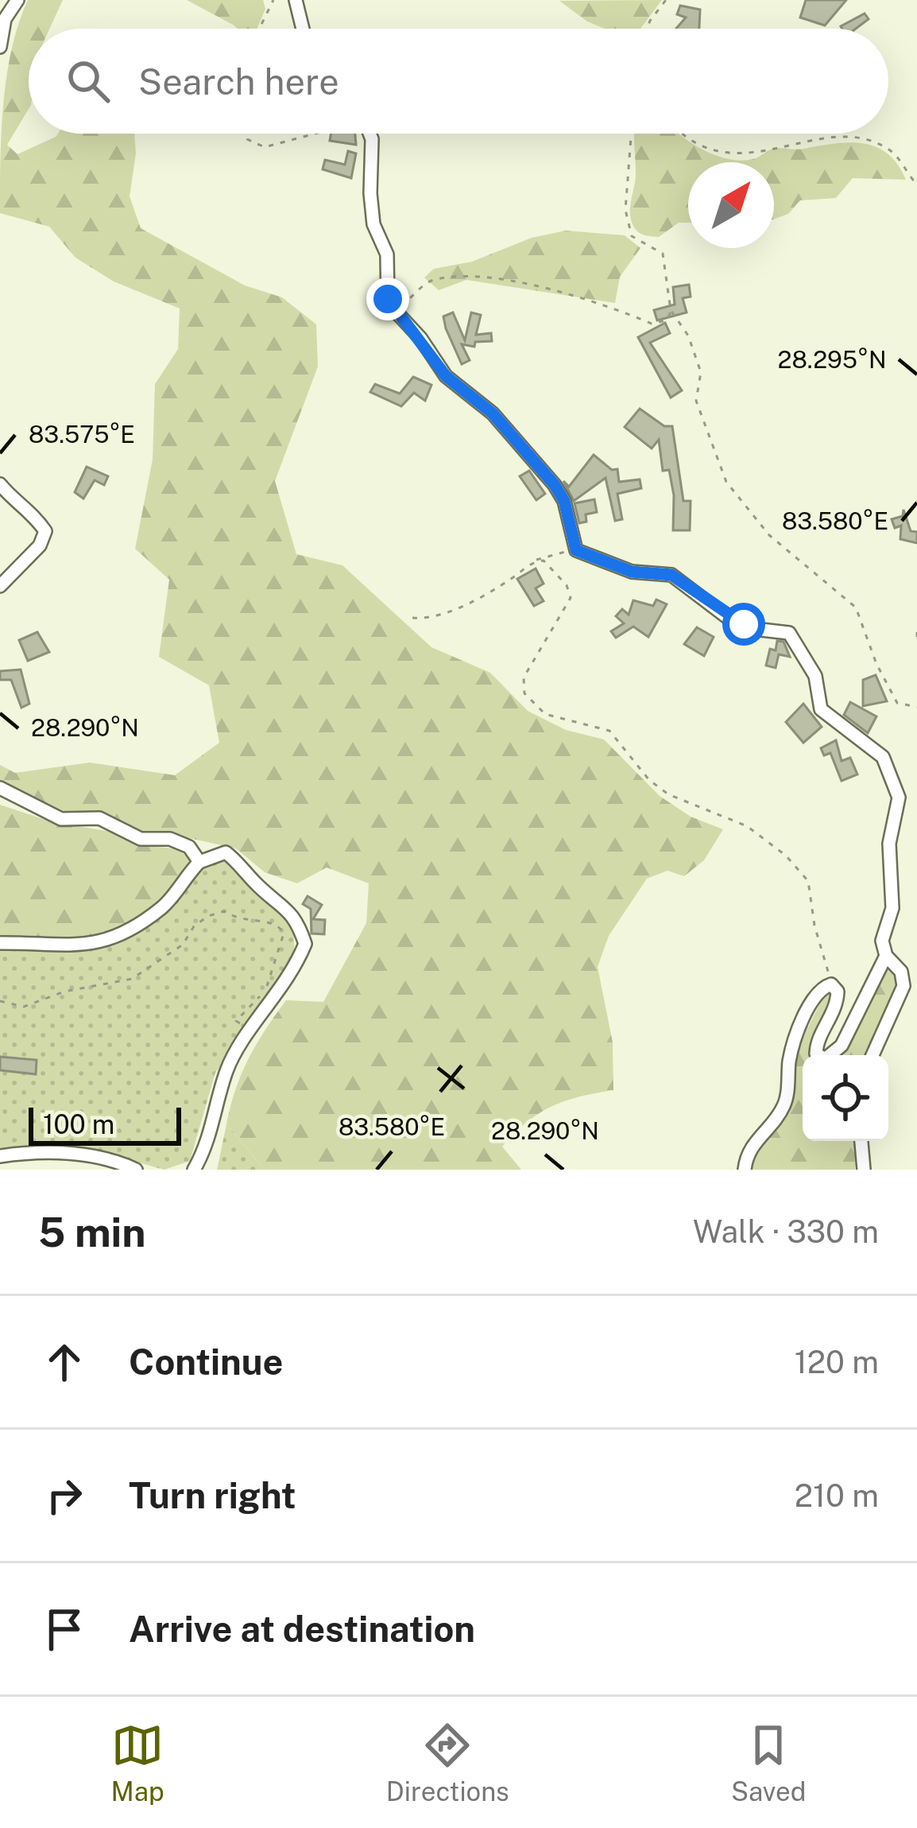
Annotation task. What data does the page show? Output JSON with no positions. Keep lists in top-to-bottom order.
{
  "scale_bar": "100 m",
  "north": "top right",
  "page": {
    "search": "Search here",
    "scale": "100 m",
    "heading": ["5 min", "Walk · 330 m"],
    "list": [
      ["Continue", "120 m"],
      ["Turn right", "210 m"],
      "Arrive at destination"
    ],
    "nav": ["Map", "Directions", "Saved"]
  },
  "coordinates": [
    "28.295°N",
    "83.575°E",
    "83.580°E",
    "28.290°N"
  ]
}
